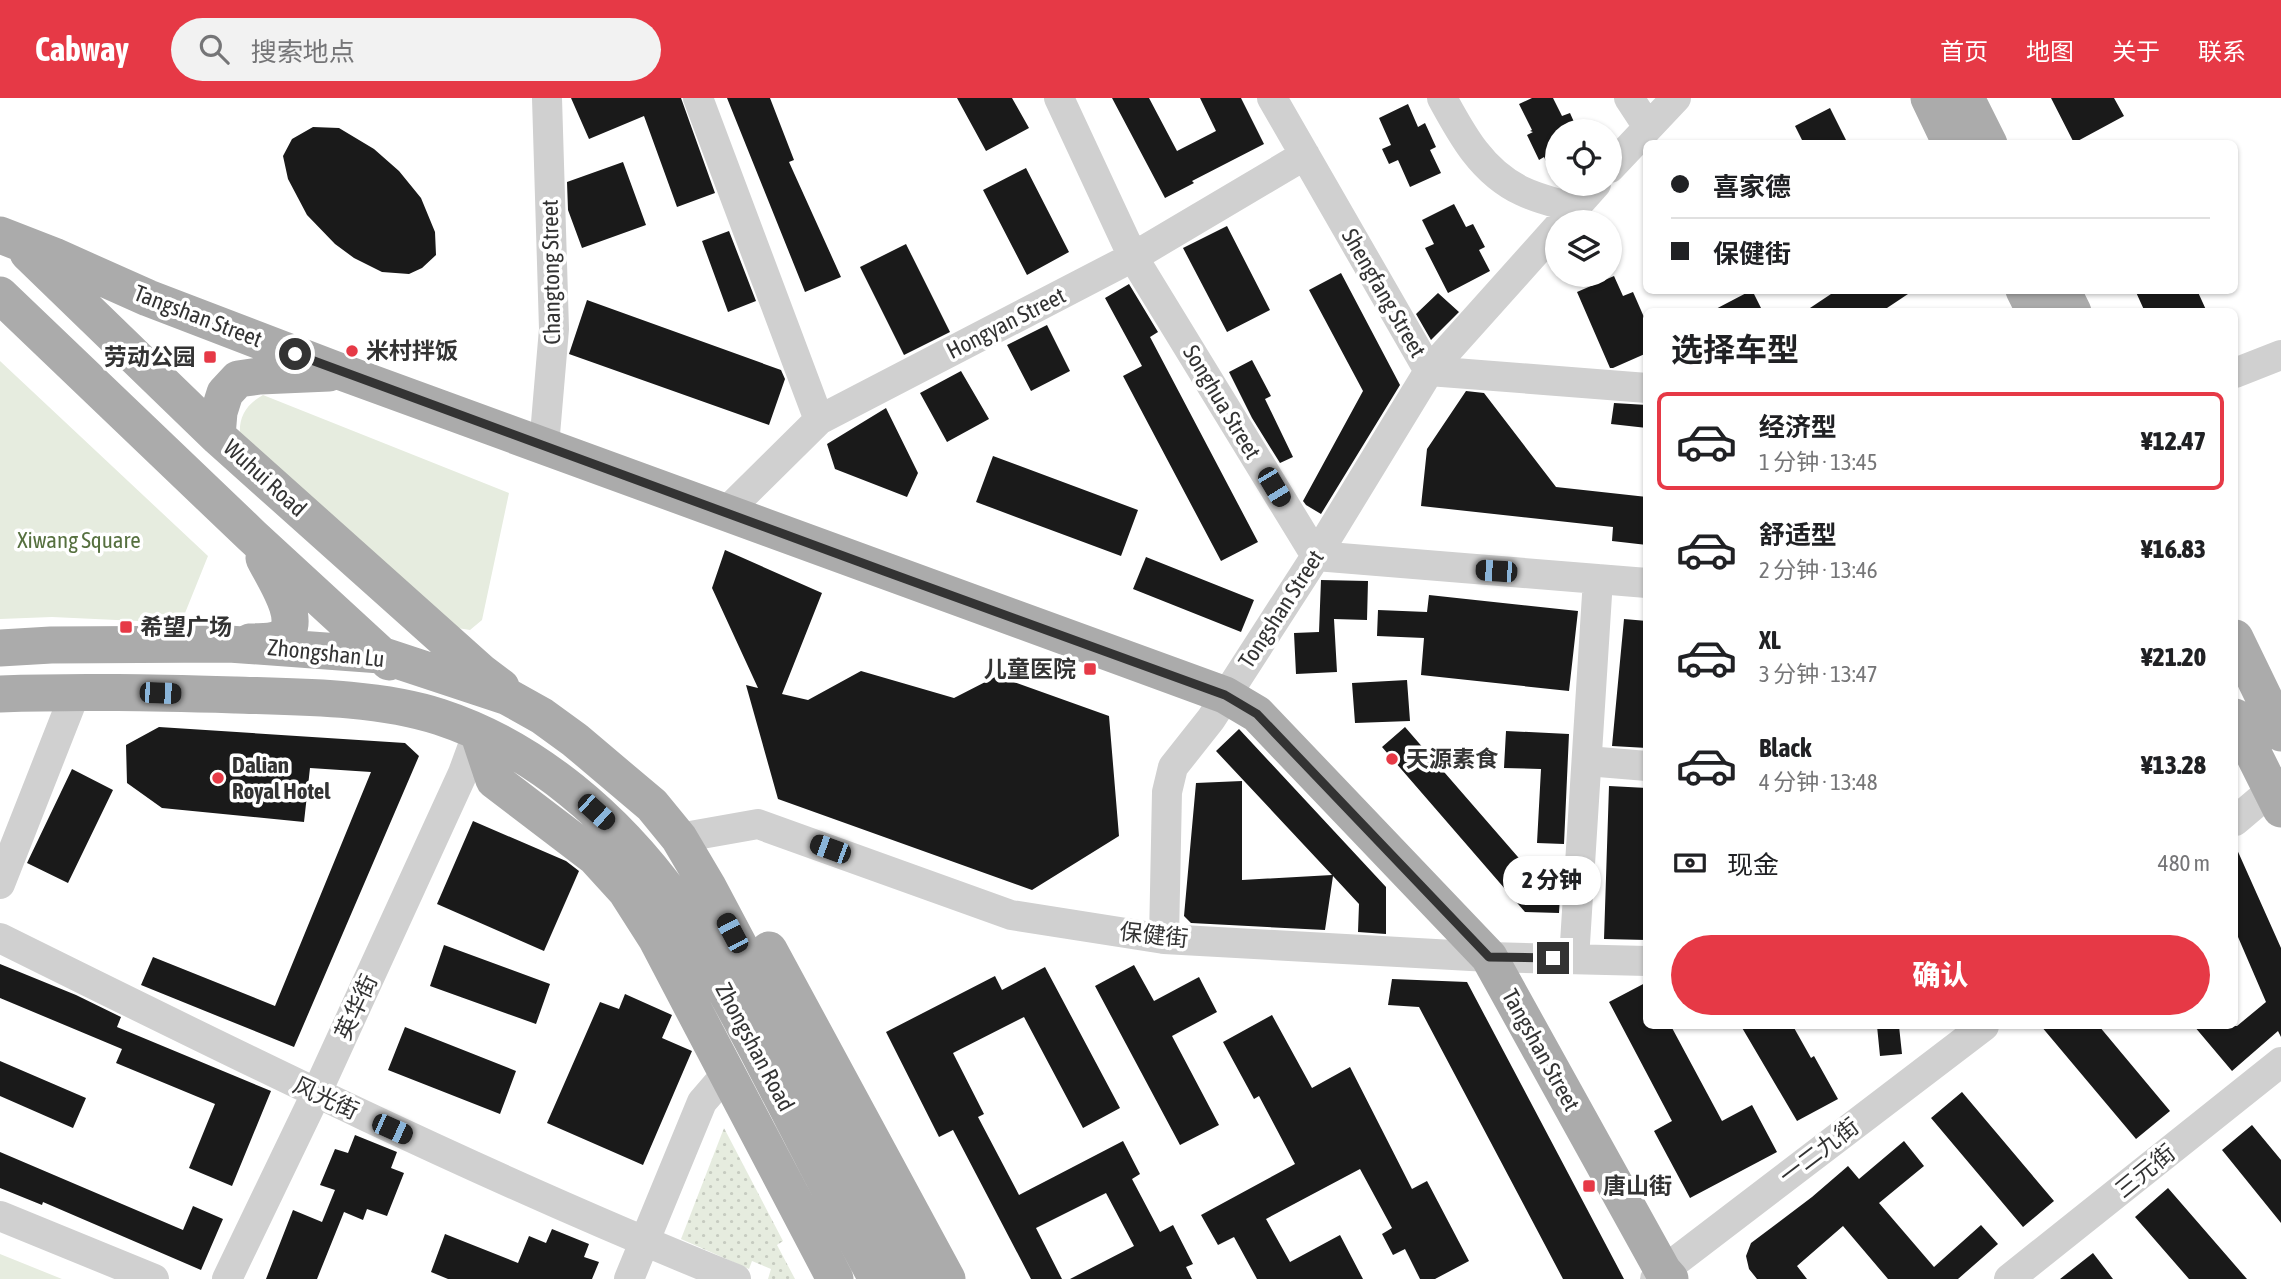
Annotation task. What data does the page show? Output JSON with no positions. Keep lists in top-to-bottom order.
{
  "streets": {
    "main road": [
      "Tangshan Street",
      "Wuhui Road",
      "Zhongshan Lu",
      "Zhongshan Road"
    ],
    "street": [
      "Changtong Street",
      "Shengfang Street",
      "Hongyan Street",
      "Songhua Street",
      "Tongshan Street",
      "保健街",
      "英华街",
      "风光街",
      "一二九街",
      "三元街"
    ]
  },
  "crossings": [
    ["Changtong Street", "Tangshan Street"],
    ["Shengfang Street", "Hongyan Street"],
    ["Shengfang Street", "Tongshan Street"],
    ["Tangshan Street", "Hongyan Street"],
    ["Tangshan Street", "Wuhui Road"],
    ["Tangshan Street", "Tongshan Street"],
    ["Tangshan Street", "保健街"],
    ["Tangshan Street", "一二九街"],
    ["Hongyan Street", "Songhua Street"],
    ["Songhua Street", "Tongshan Street"],
    ["Wuhui Road", "Zhongshan Lu"],
    ["Tongshan Street", "保健街"],
    ["Zhongshan Lu", "保健街"],
    ["Zhongshan Lu", "英华街"],
    ["Zhongshan Lu", "Zhongshan Road"],
    ["保健街", "Zhongshan Road"],
    ["英华街", "Zhongshan Road"],
    ["英华街", "风光街"]
  ],
  "parks": ["Xiwang Square"],
  "places": {
    "other": ["米村拌饭", "天源素食", "Dalian Royal Hotel"],
    "transit": [
      "劳动公园",
      "希望广场",
      "儿童医院",
      "唐山街"
    ]
  },
  "page": {
    "header": "Cabway",
    "search": "搜索地点",
    "nav": [
      "首页",
      "地图",
      "关于",
      "联系"
    ],
    "banner": ["喜家德", "保健街"],
    "heading": "选择车型",
    "list": [
      {
        "name": "经济型",
        "note": "1 分钟 · 13:45",
        "value": "¥12.47"
      },
      {
        "name": "舒适型",
        "note": "2 分钟 · 13:46",
        "value": "¥16.83"
      },
      {
        "name": "XL",
        "note": "3 分钟 · 13:47",
        "value": "¥21.20"
      },
      {
        "name": "Black",
        "note": "4 分钟 · 13:48",
        "value": "¥13.28"
      }
    ],
    "pay": ["现金", "480 m"],
    "bubble": "2 分钟",
    "buttons": "确认"
  }
}
